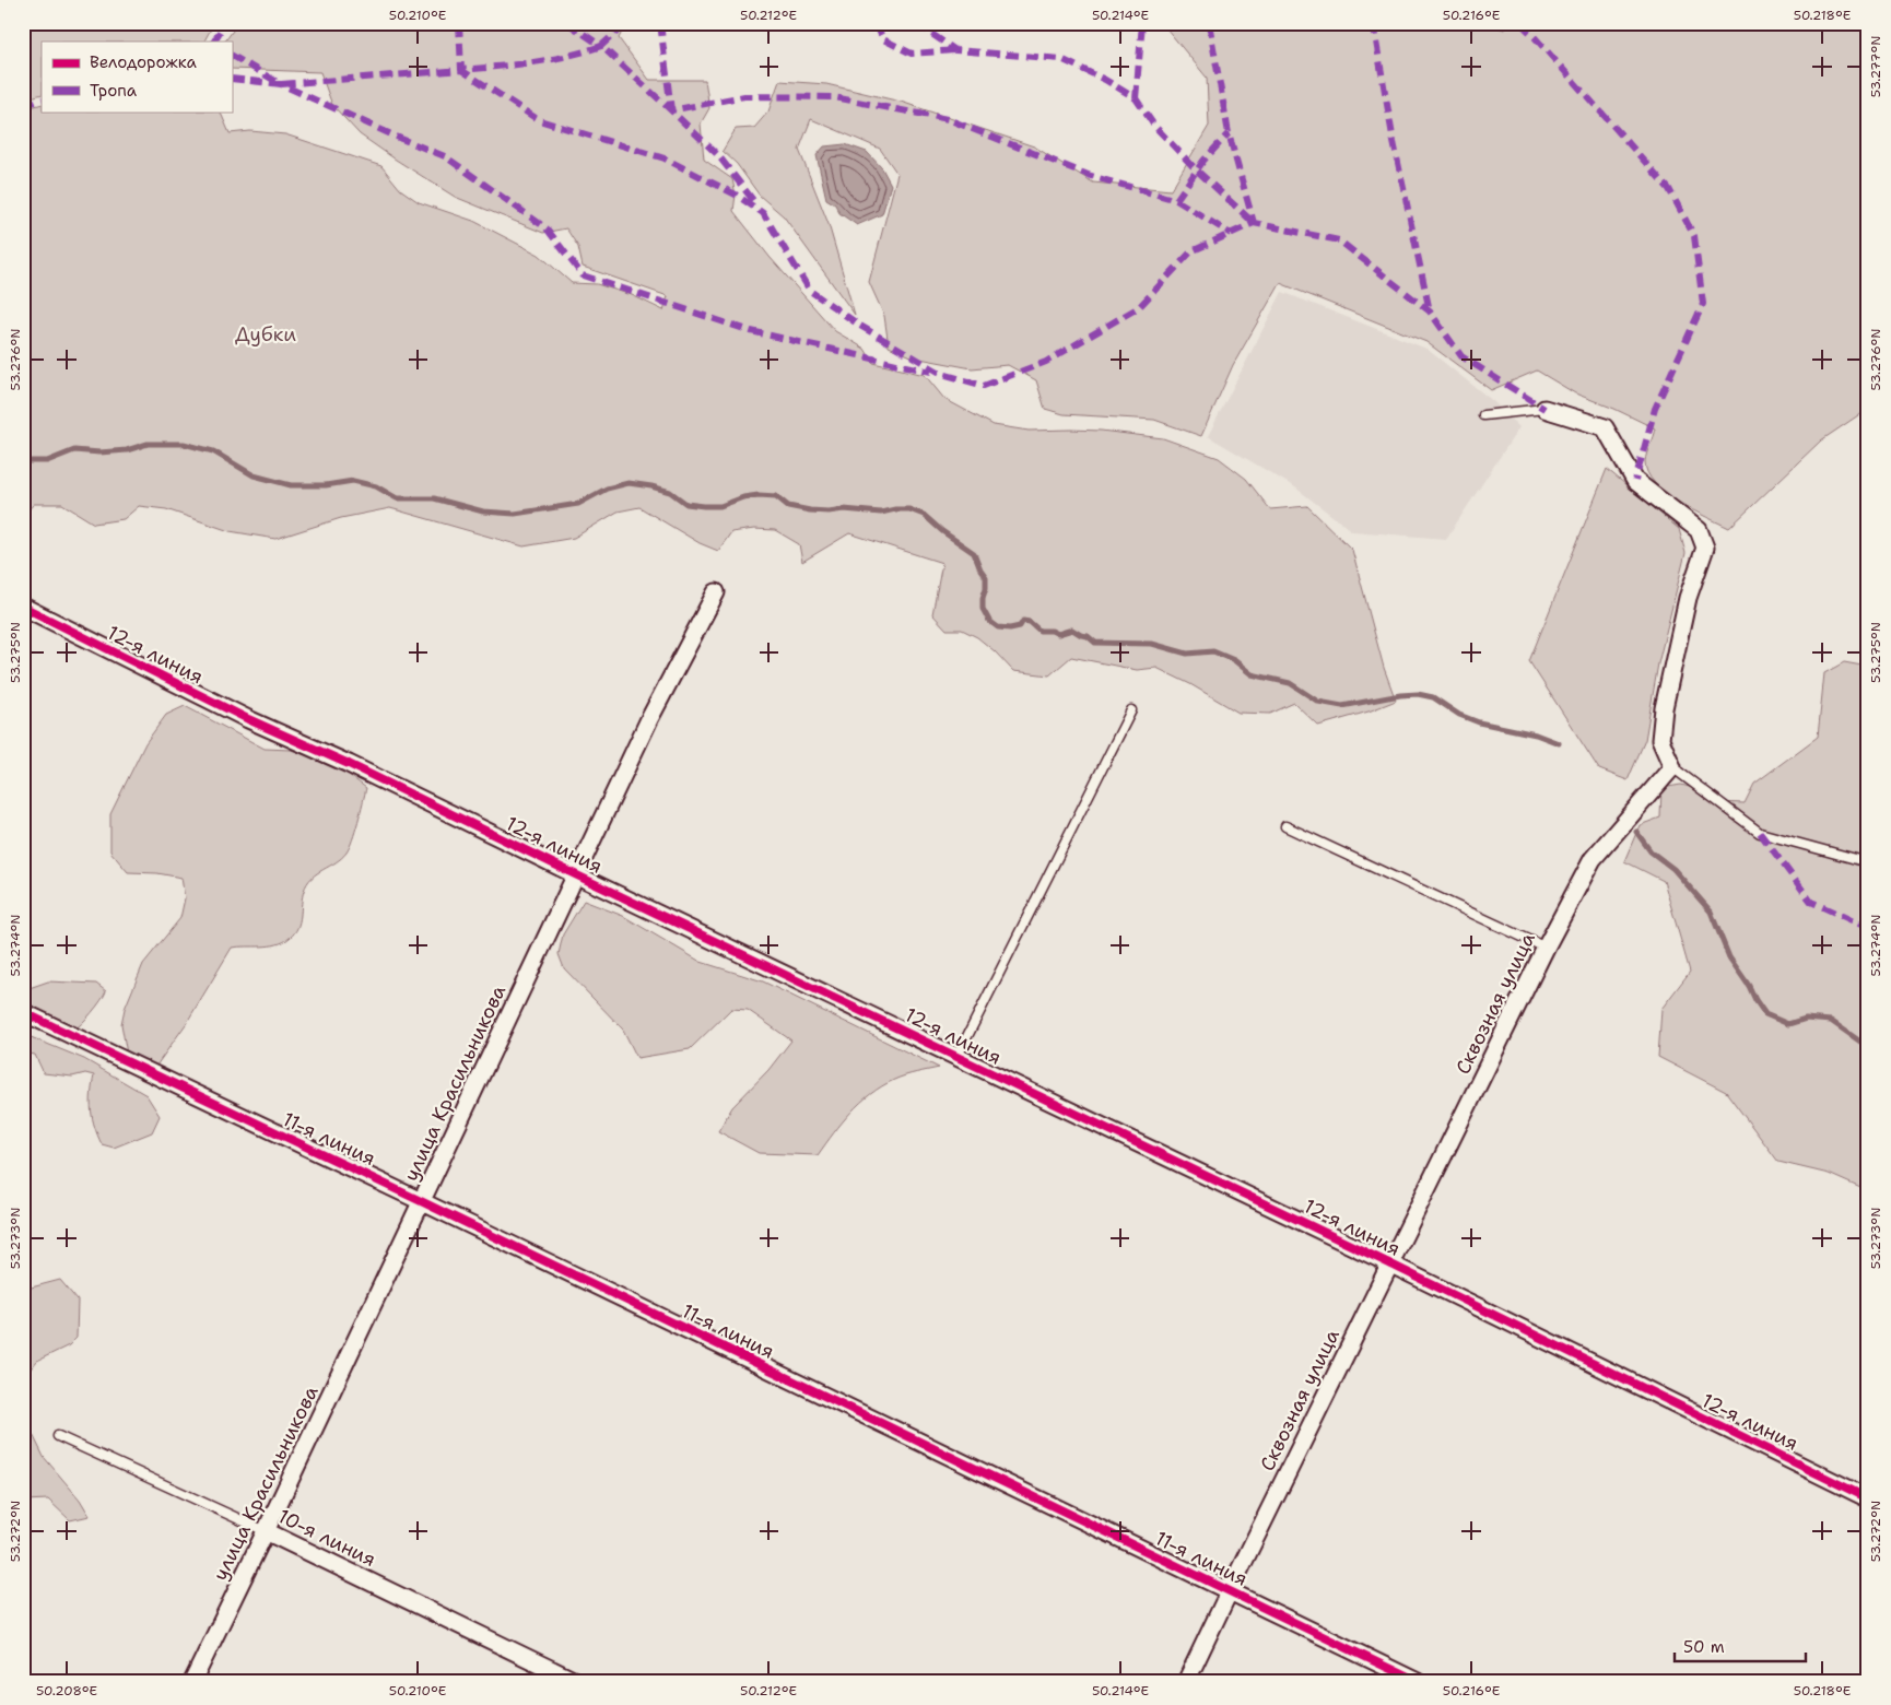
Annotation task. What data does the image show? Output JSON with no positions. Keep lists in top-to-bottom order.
{
  "streets": {
    "street": [
      "12-я линия",
      "Сквозная улица",
      "улица Красильникова",
      "11-я линия",
      "10-я линия"
    ]
  },
  "crossings": [
    ["12-я линия", "Сквозная улица"],
    ["12-я линия", "улица Красильникова"],
    ["Сквозная улица", "11-я линия"],
    ["улица Красильникова", "11-я линия"],
    ["улица Красильникова", "10-я линия"]
  ],
  "parks": ["Дубки"],
  "legend": ["Велодорожка", "Тропа"],
  "scale_bar": "50 m",
  "coordinates": [
    "50.210°E",
    "50.212°E",
    "50.214°E",
    "50.216°E",
    "50.218°E",
    "53.277°N",
    "53.276°N",
    "53.275°N",
    "53.274°N",
    "53.273°N",
    "53.272°N",
    "50.208°E"
  ]
}
